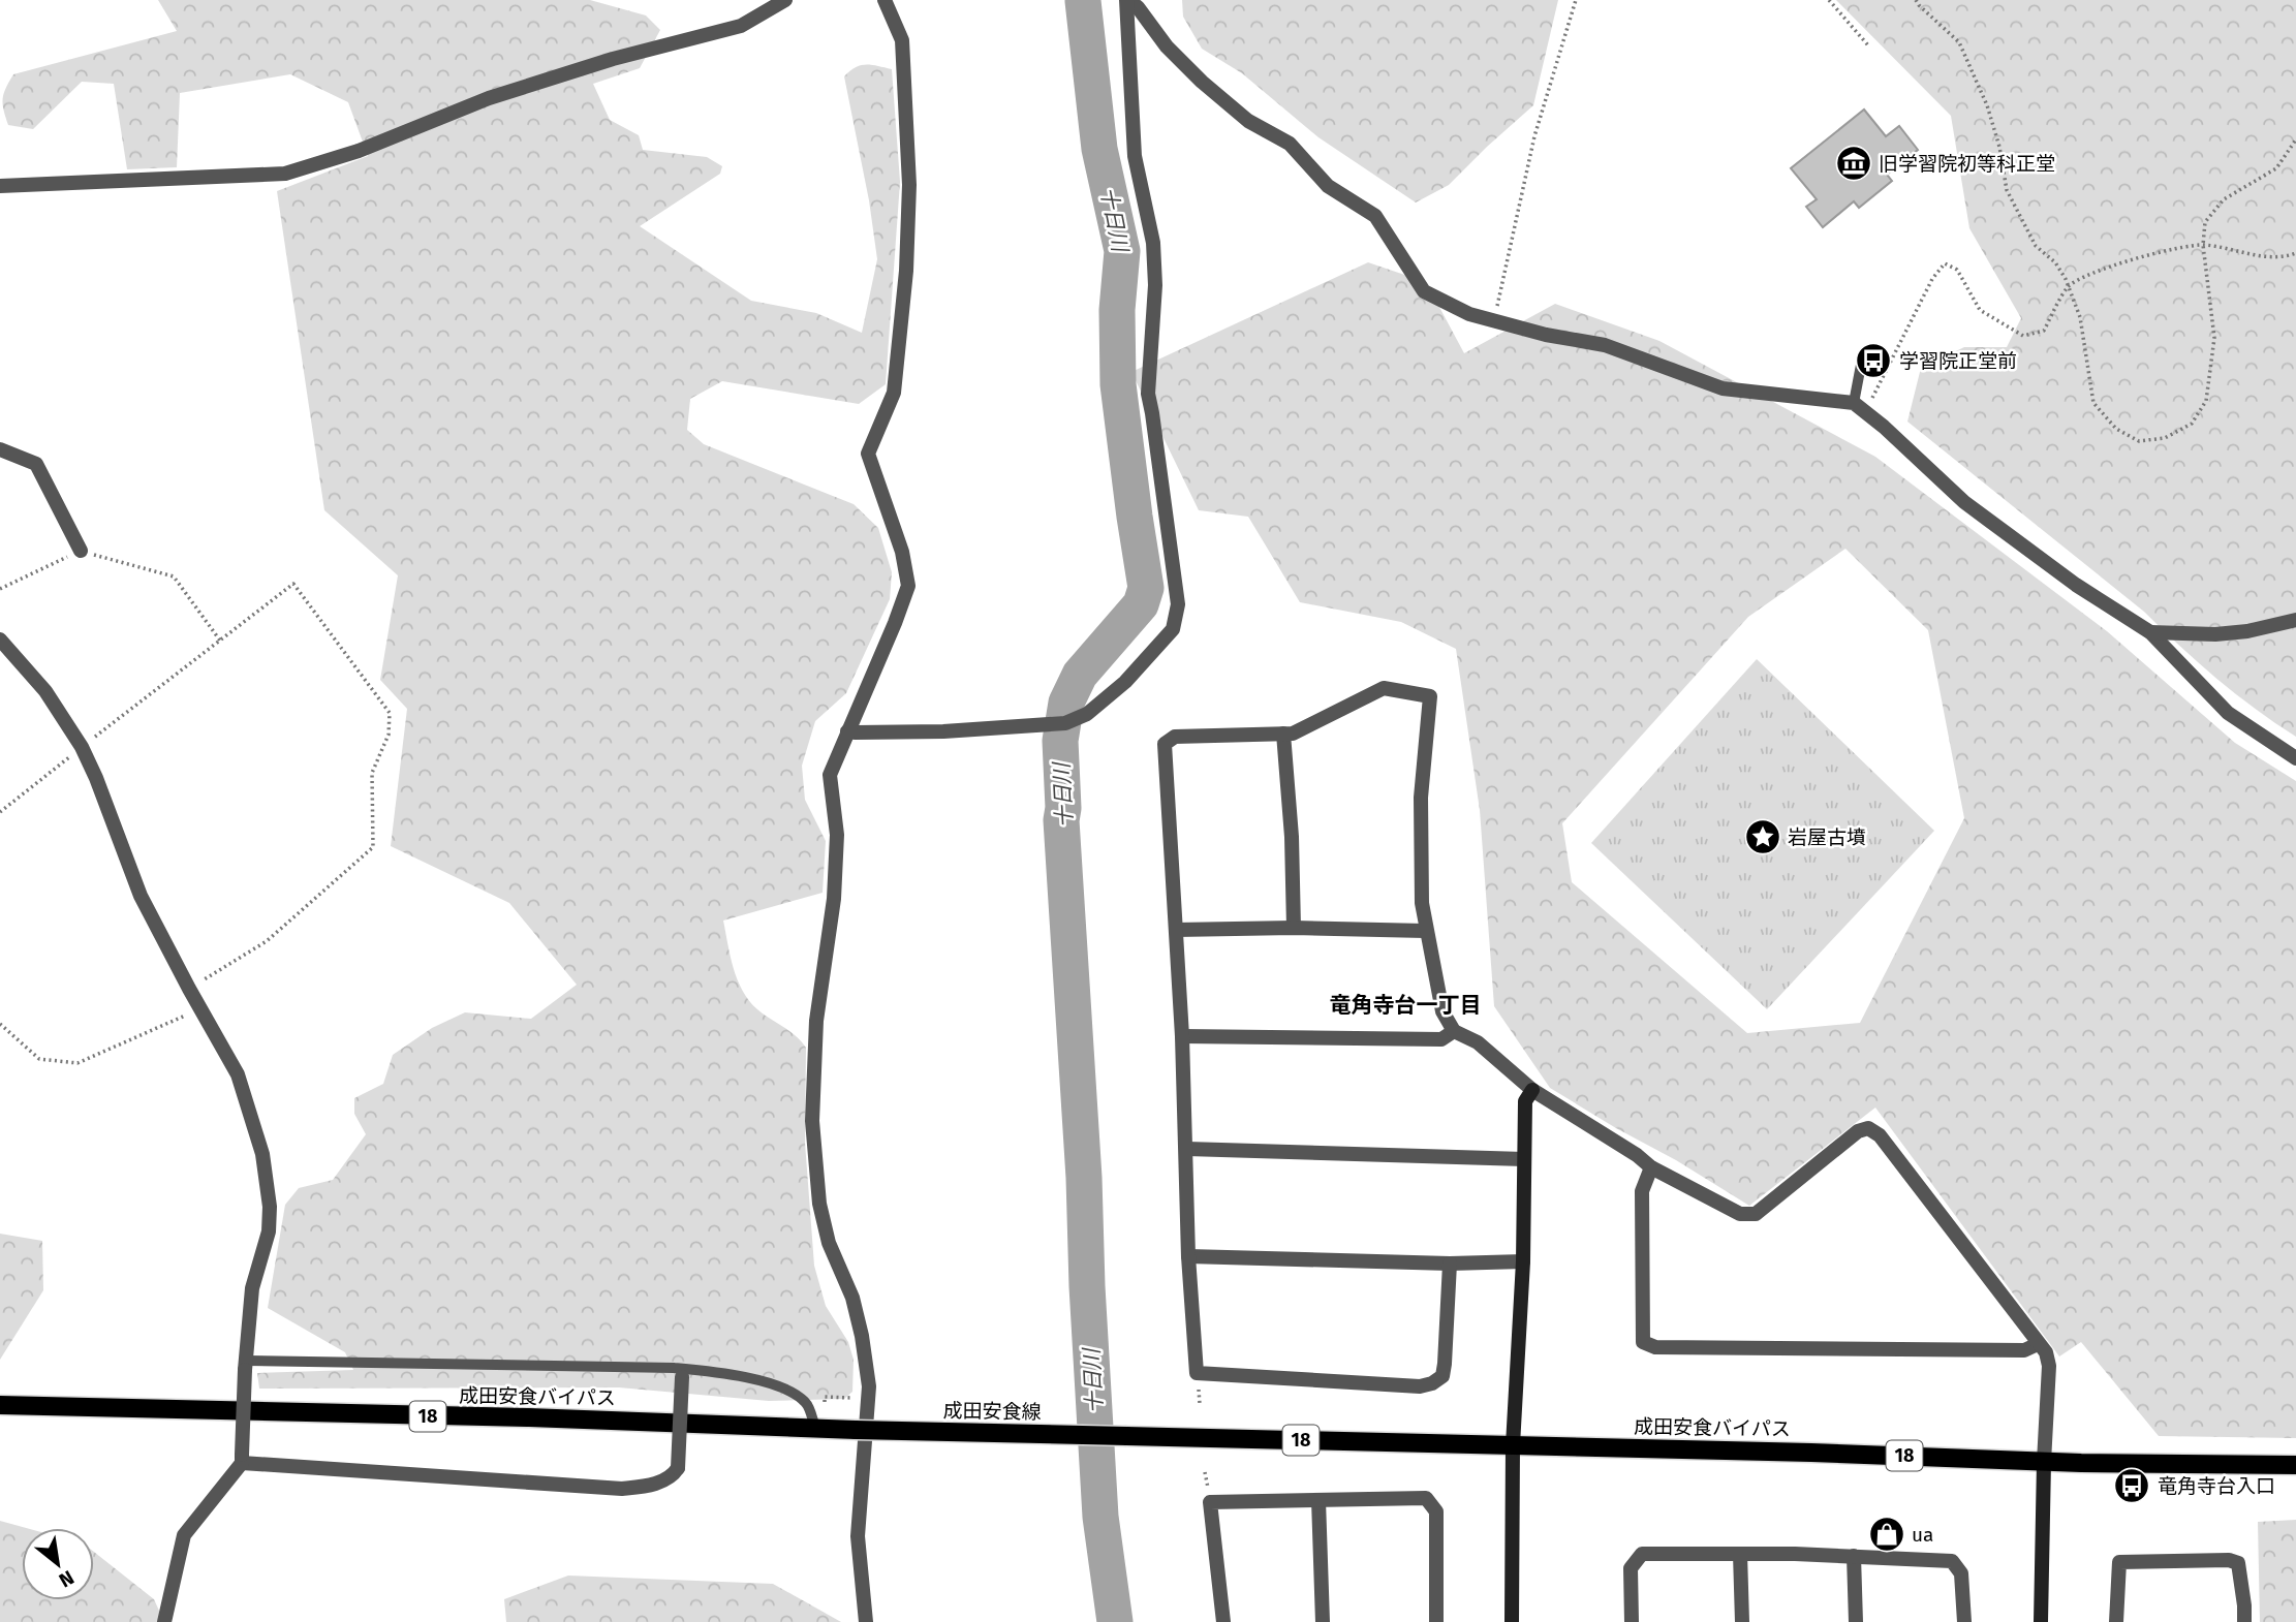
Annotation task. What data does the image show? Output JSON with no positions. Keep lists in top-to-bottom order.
{
  "streets": {
    "main road": ["成田安食バイパス", "成田安食線", "18"]
  },
  "crossings": [
    ["成田安食バイパス", "成田安食線"]
  ],
  "districts": ["竜角寺台一丁目"],
  "water": ["十日川"],
  "places": {
    "museum": ["旧学習院初等科正堂"],
    "bus stop": ["学習院正堂前", "竜角寺台入口"],
    "place": ["岩屋古墳"],
    "shop": ["ua"]
  },
  "north": "bottom right"
}
